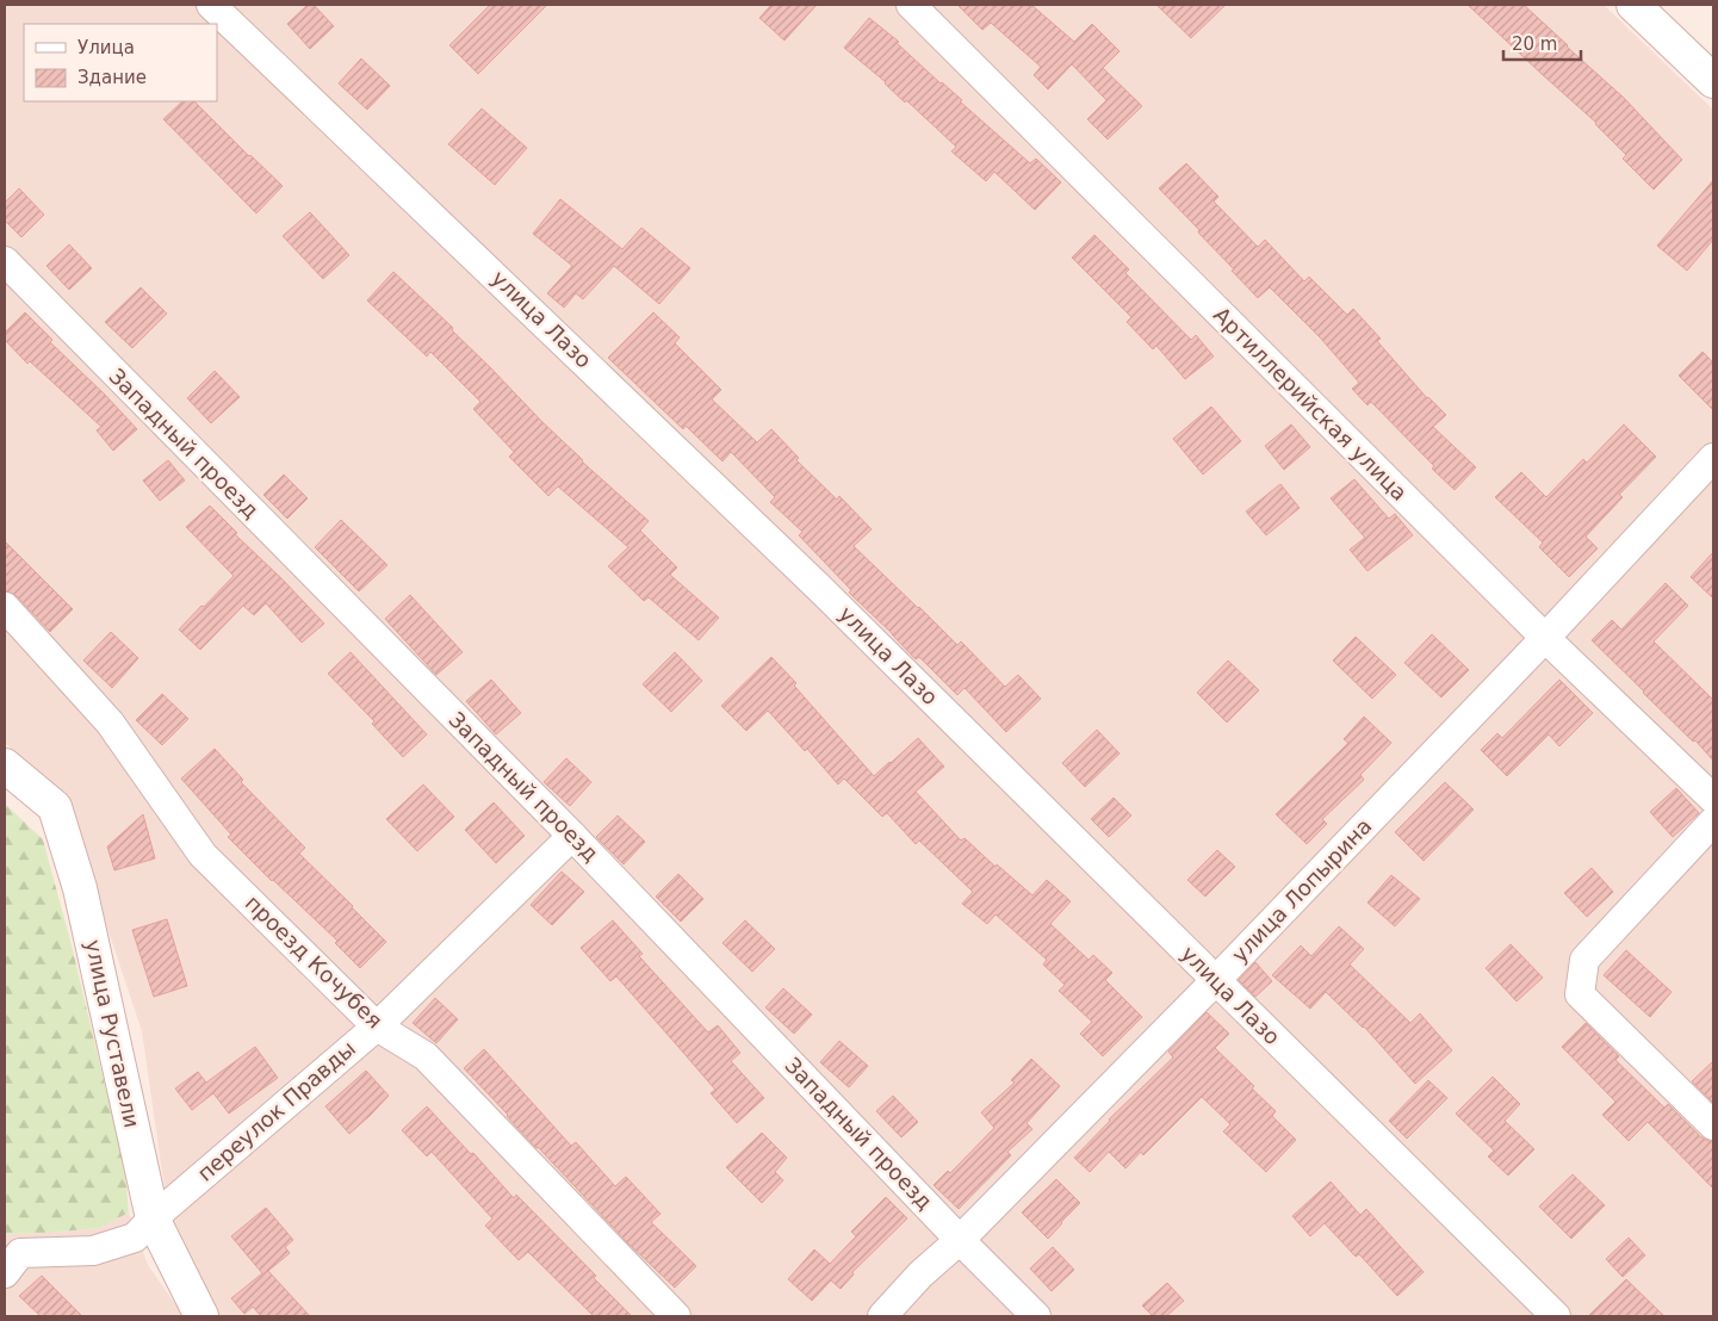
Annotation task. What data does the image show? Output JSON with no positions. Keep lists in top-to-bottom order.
{
  "streets": {
    "street": [
      "улица Лазо",
      "Артиллерийская улица",
      "Западный проезд",
      "улица Лопырина",
      "проезд Кочубея",
      "улица Руставели",
      "переулок Правды"
    ]
  },
  "crossings": [
    ["улица Лазо", "улица Лопырина"],
    ["Артиллерийская улица", "улица Лопырина"],
    ["Западный проезд", "улица Лопырина"],
    ["Западный проезд", "переулок Правды"],
    ["проезд Кочубея", "переулок Правды"],
    ["улица Руставели", "переулок Правды"]
  ],
  "legend": ["Улица", "Здание"],
  "scale_bar": "20 m"
}
